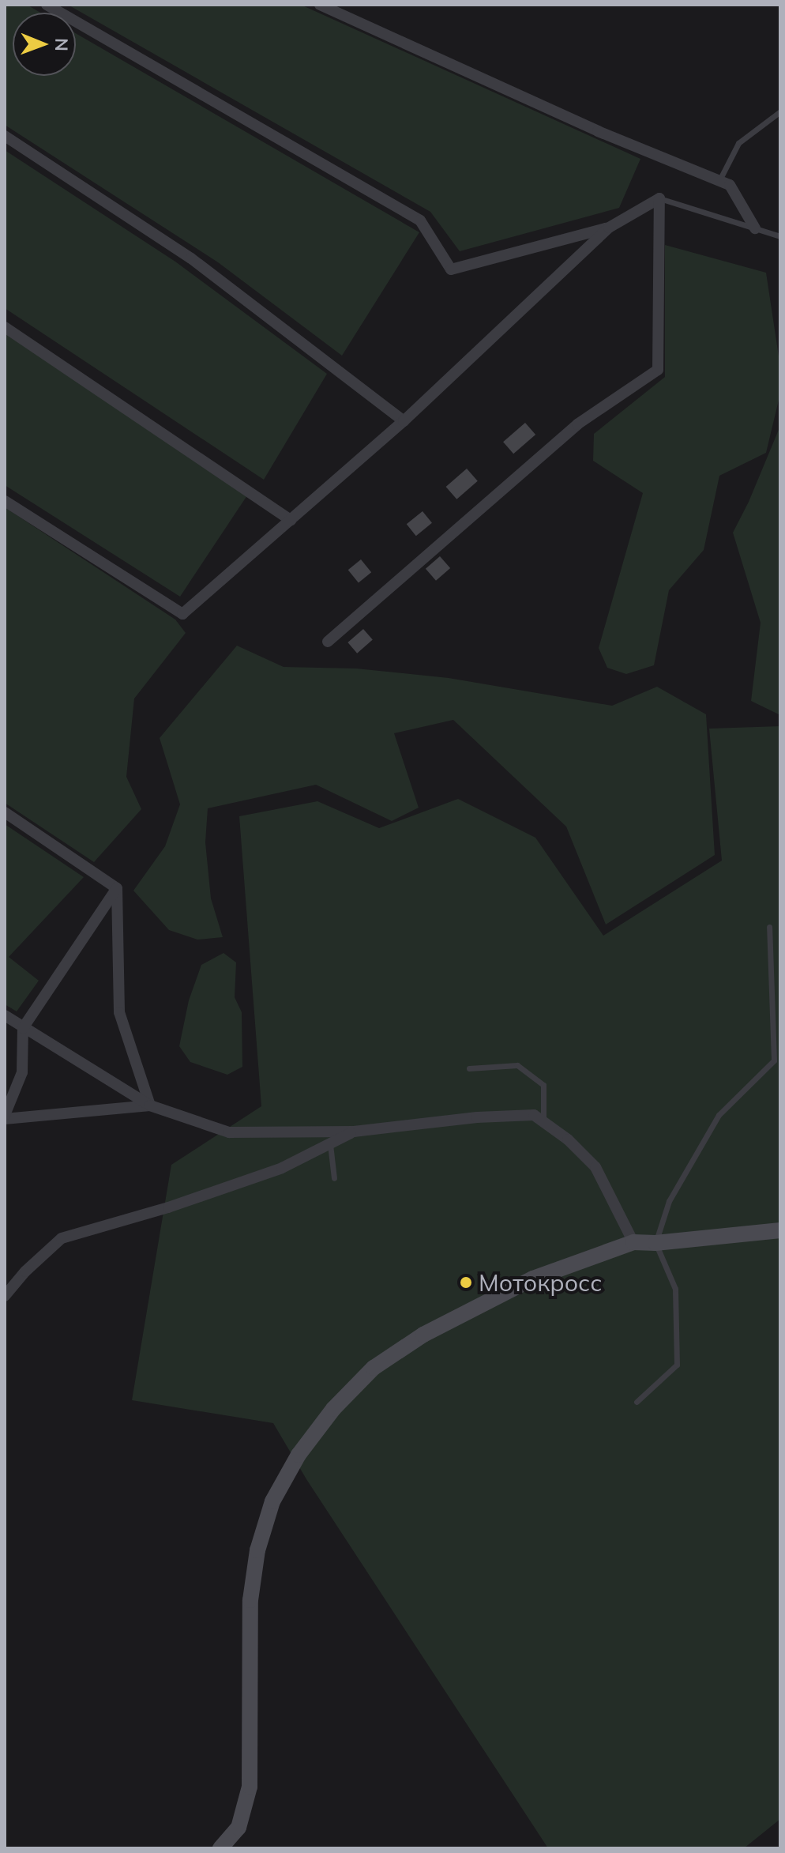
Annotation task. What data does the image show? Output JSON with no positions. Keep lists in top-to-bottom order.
{
  "places": ["Мотокросс"],
  "north": "right"
}
